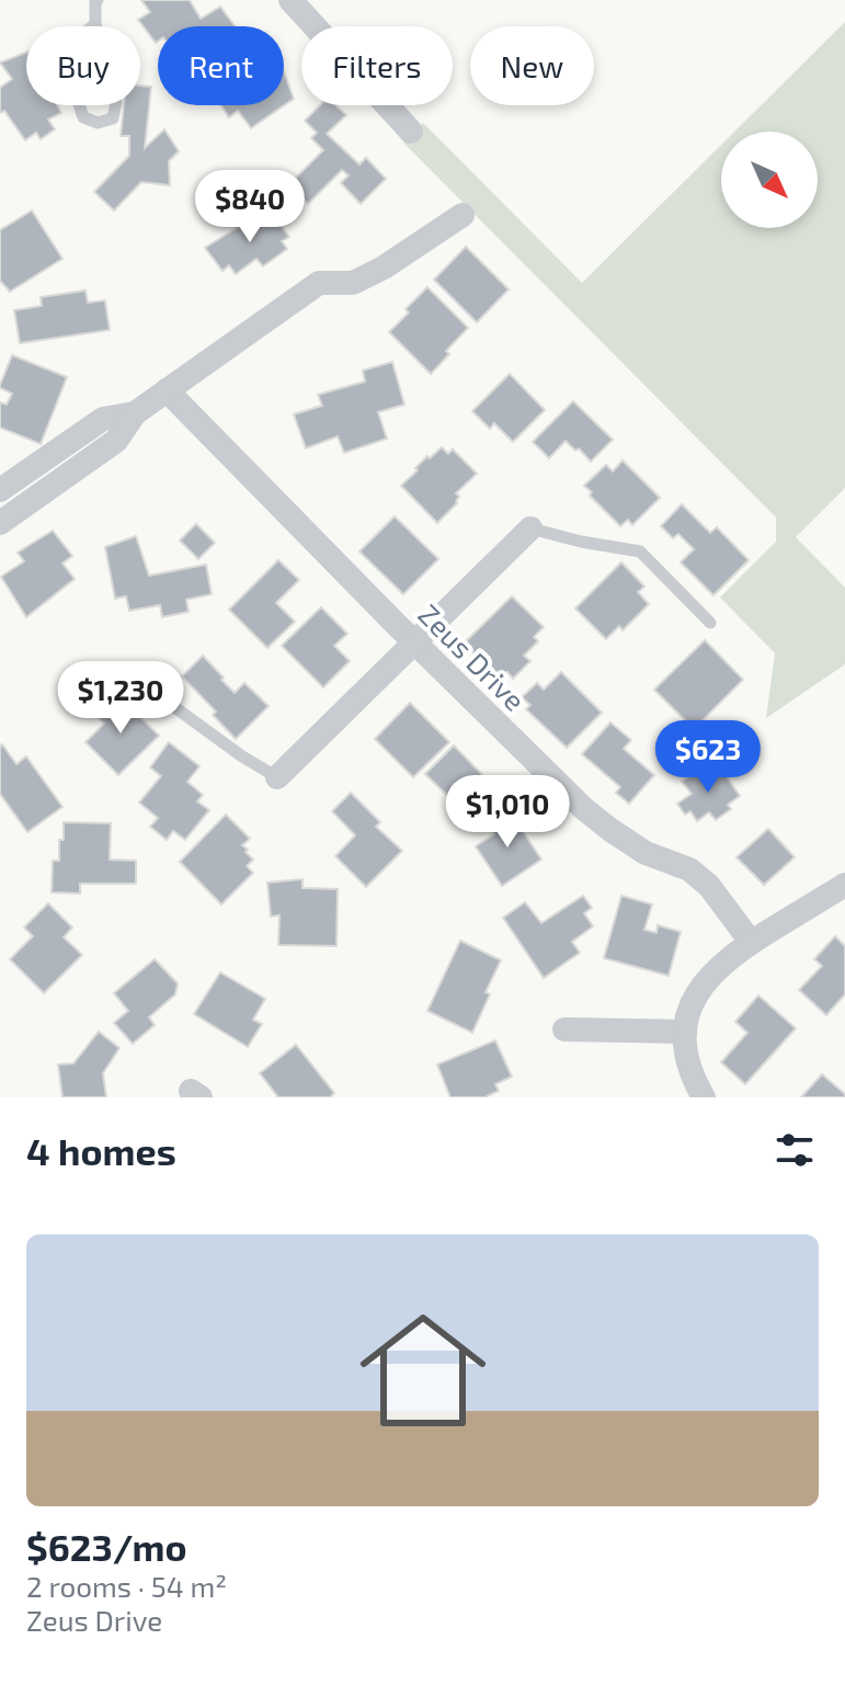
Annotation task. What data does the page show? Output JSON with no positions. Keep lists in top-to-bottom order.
{
  "streets": {
    "street": ["Zeus Drive"]
  },
  "north": "bottom right",
  "page": {
    "chip": [
      "Buy",
      "Rent",
      "Filters",
      "New"
    ],
    "price": [
      "$840",
      "$1,230",
      "$623",
      "$1,010"
    ],
    "heading": "4 homes",
    "list": [
      {
        "name": "$623/mo",
        "note": "2 rooms · 54 m² · Zeus Drive"
      }
    ]
  }
}
